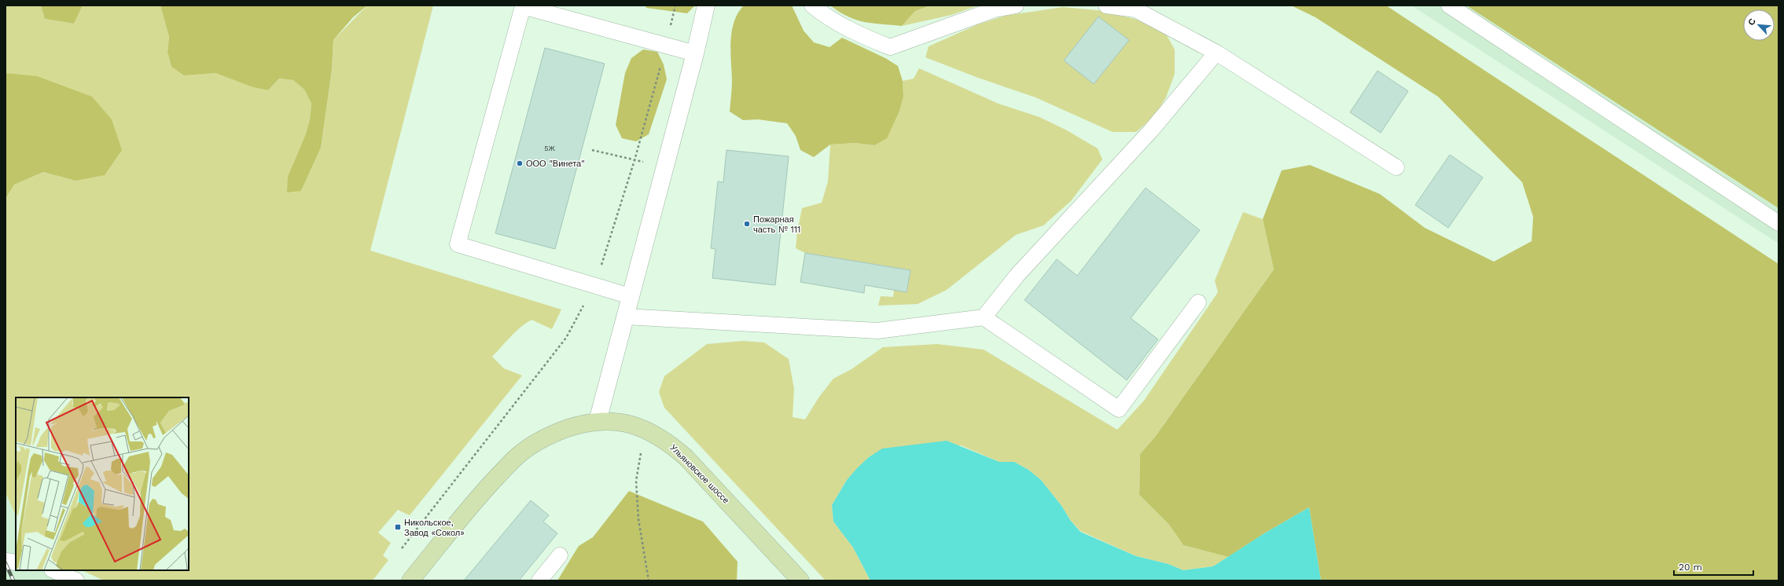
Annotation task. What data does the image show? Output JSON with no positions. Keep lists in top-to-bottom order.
{
  "streets": {
    "main road": ["Ульяновское шоссе"]
  },
  "places": {
    "other": ["ООО \"Винета\"", "Пожарная часть № 111"],
    "transit": ["Никольское, Завод «Сокол»"]
  },
  "house_numbers": ["5Ж"],
  "scale_bar": "20 m",
  "north": "top left"
}
